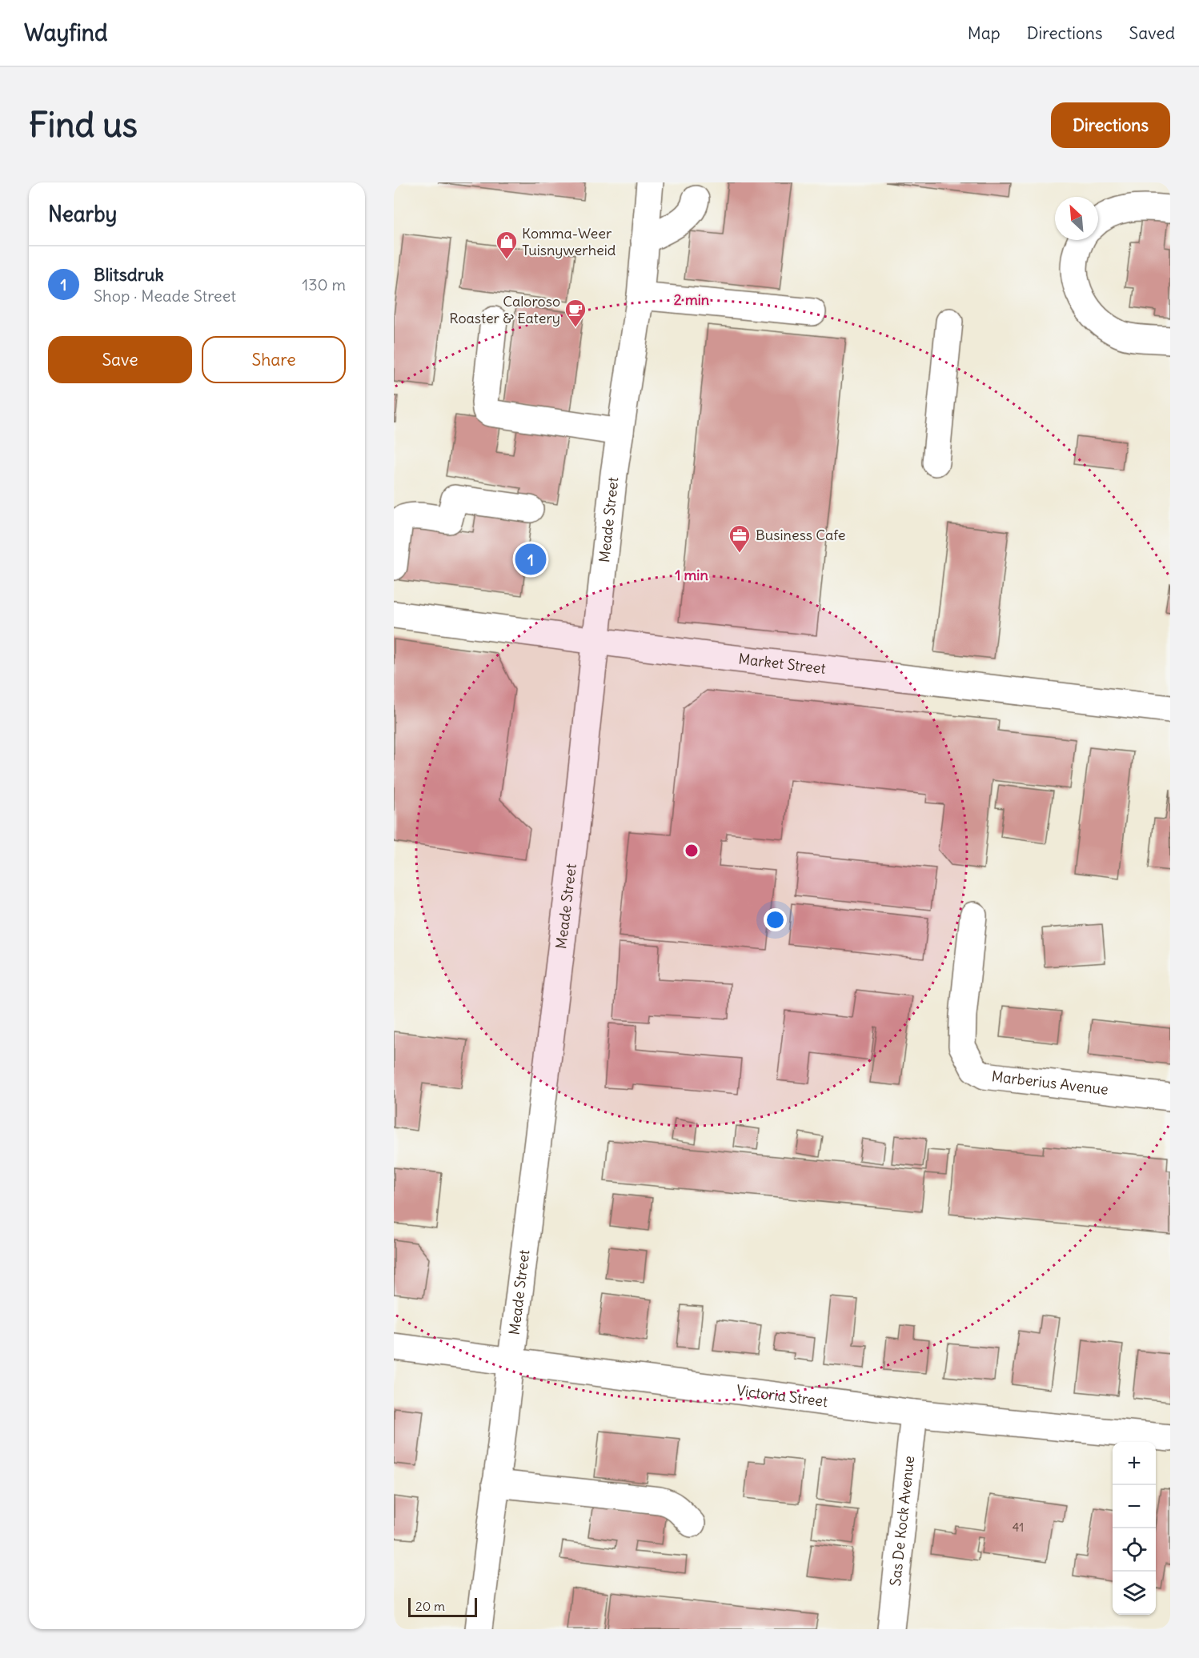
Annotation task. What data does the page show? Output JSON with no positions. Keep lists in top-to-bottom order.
{
  "streets": {
    "street": [
      "Meade Street",
      "Market Street",
      "Marberius Avenue",
      "Victoria Street",
      "Sas De Kock Avenue"
    ]
  },
  "crossings": [
    ["Meade Street", "Market Street"],
    ["Meade Street", "Victoria Street"],
    ["Victoria Street", "Sas De Kock Avenue"]
  ],
  "places": {
    "shop": ["Komma-Weer Tuisnywerheid"],
    "cafe": ["Caloroso Roaster & Eatery"],
    "office": ["Business Cafe"]
  },
  "house_numbers": ["41"],
  "scale_bar": "20 m",
  "north": "top left",
  "page": {
    "header": "Wayfind",
    "nav": ["Map", "Directions", "Saved"],
    "buttons": [
      "Directions",
      ["Save", "Share"]
    ],
    "title": "Find us",
    "heading": "Nearby",
    "list": [
      {
        "mark": "1",
        "name": "Blitsdruk",
        "note": "Shop · Meade Street",
        "value": "130 m"
      }
    ],
    "pins": "1",
    "map_buttons": ["+", "−"],
    "scale": "20 m"
  },
  "rings": ["2 min", "1 min"]
}
